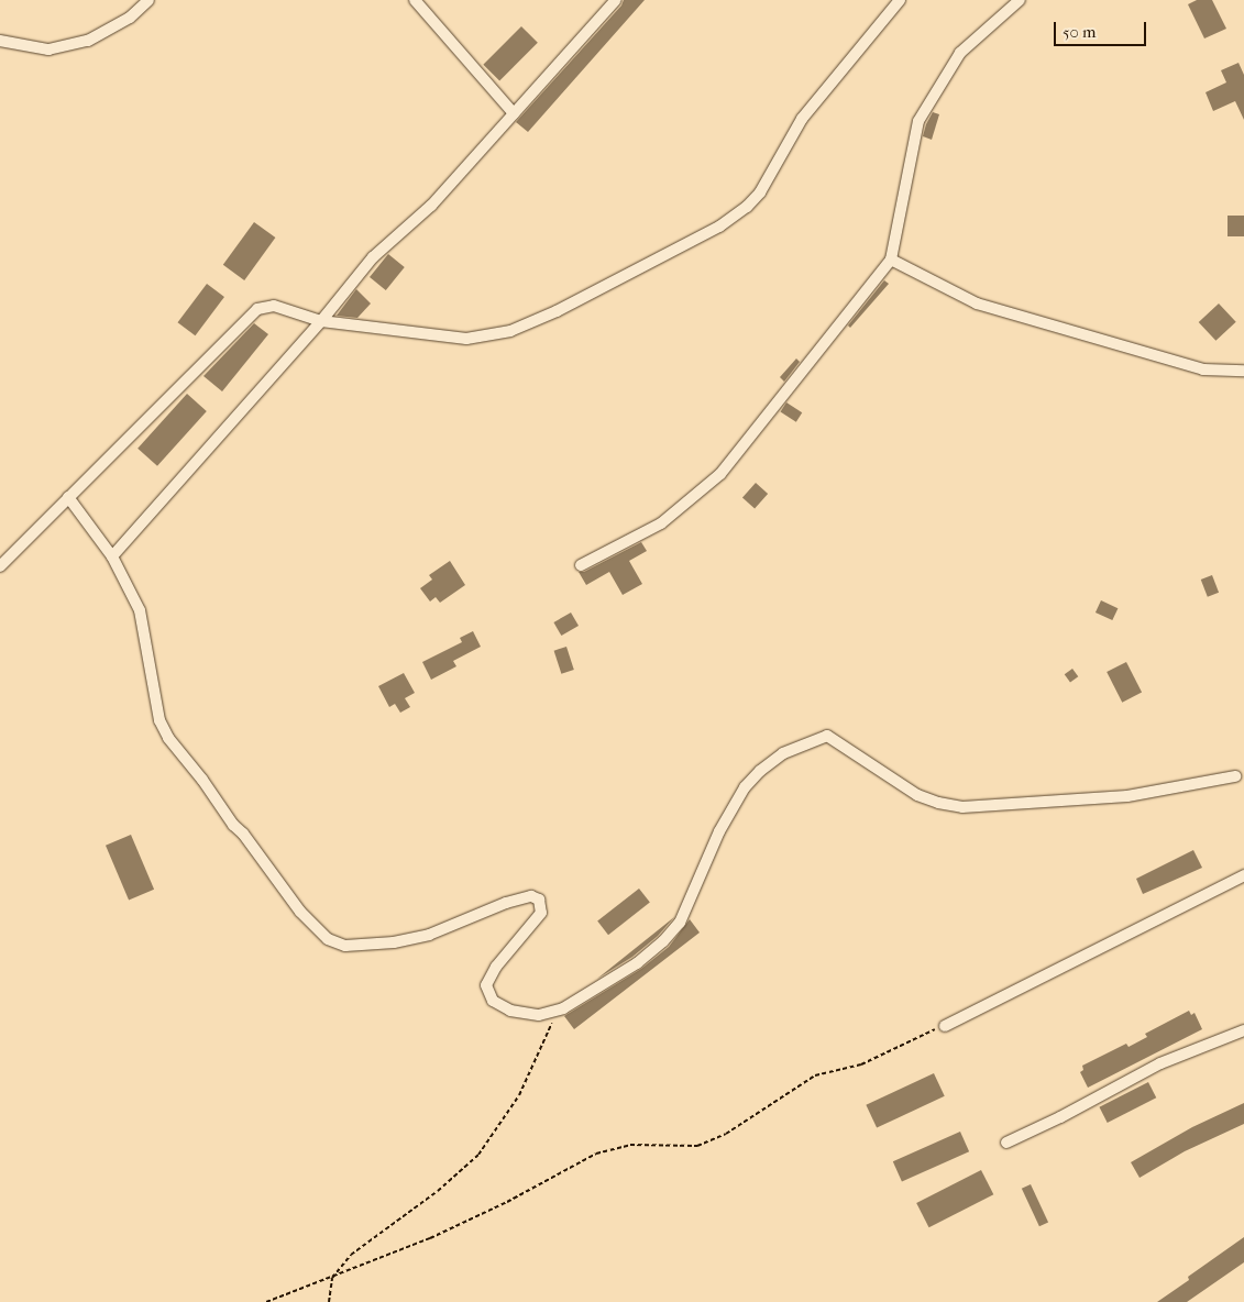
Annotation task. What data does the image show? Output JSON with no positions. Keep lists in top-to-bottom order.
{
  "scale_bar": "50 m"
}
